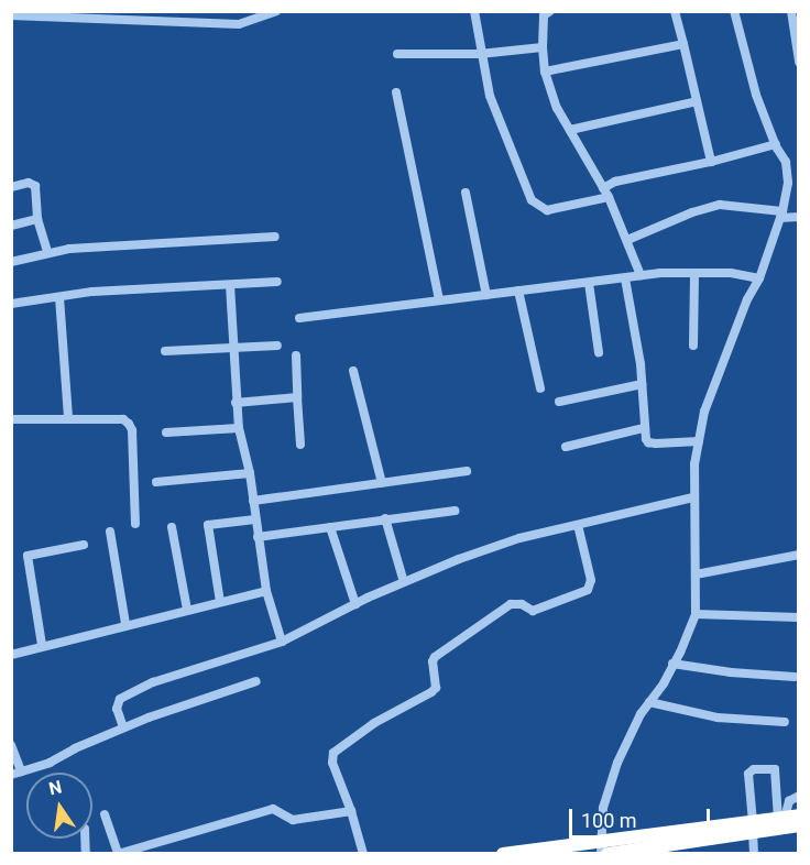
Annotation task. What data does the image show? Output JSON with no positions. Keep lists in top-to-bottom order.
{
  "scale_bar": "100 m",
  "north": "top"
}
